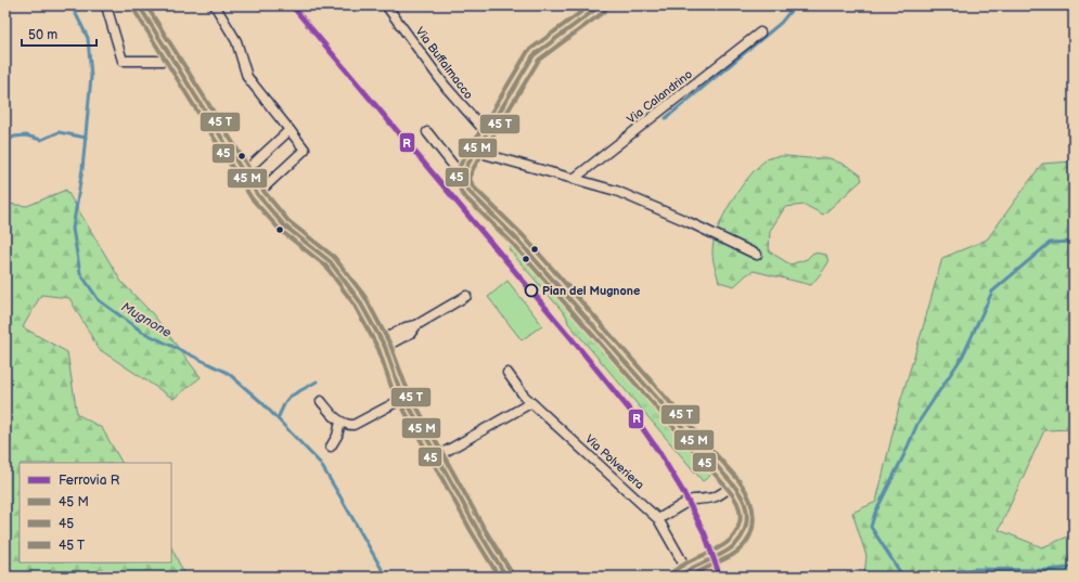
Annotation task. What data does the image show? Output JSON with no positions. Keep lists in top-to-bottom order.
{
  "streets": {
    "street": ["Via Buffalmacco", "Via Calandrino", "Via Polveriera"]
  },
  "water": ["Mugnone"],
  "places": ["Pian del Mugnone"],
  "lines": ["rail line R", "transit line 45"],
  "legend": [
    "Ferrovia R",
    "45 M",
    "45",
    "45 T"
  ],
  "scale_bar": "50 m"
}
